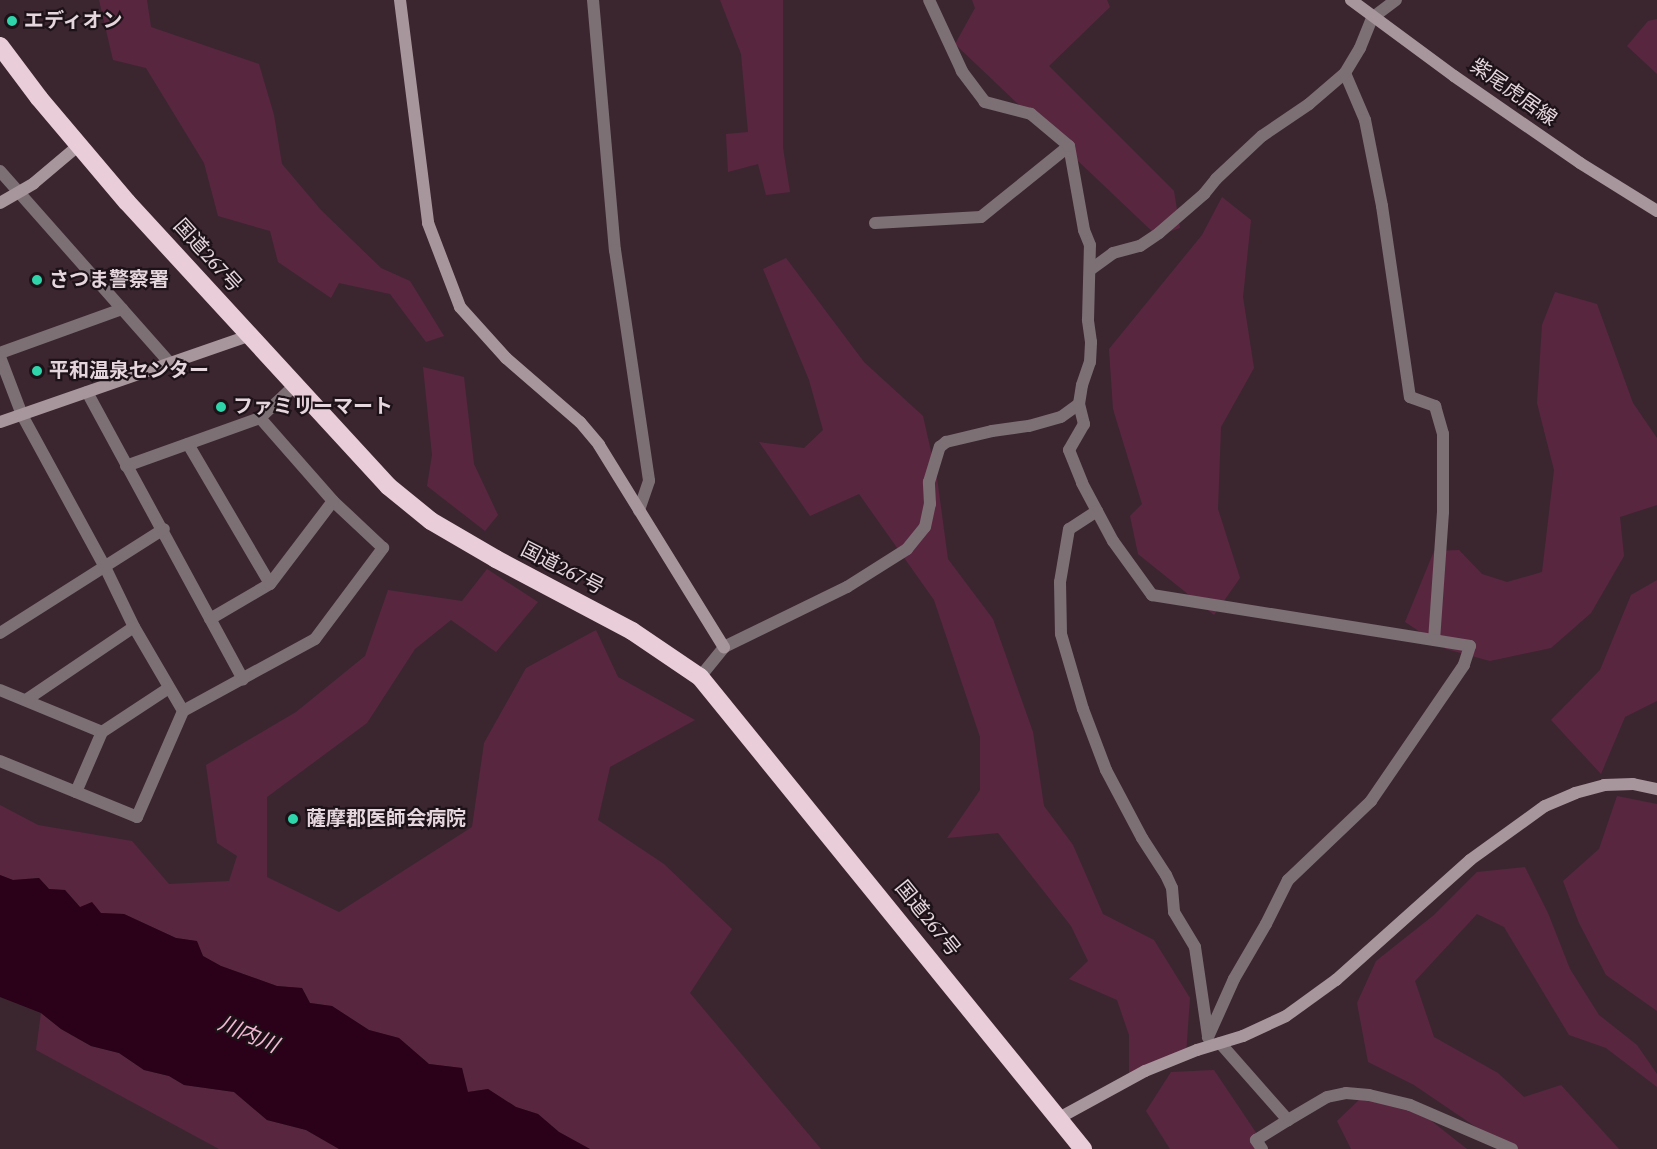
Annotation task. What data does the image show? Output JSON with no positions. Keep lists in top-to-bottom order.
{
  "streets": {
    "highway": ["国道267号"],
    "street": ["紫尾虎居線"]
  },
  "water": ["川内川"],
  "places": [
    "エディオン",
    "さつま警察署",
    "平和温泉センター",
    "ファミリーマート",
    "薩摩郡医師会病院"
  ]
}
